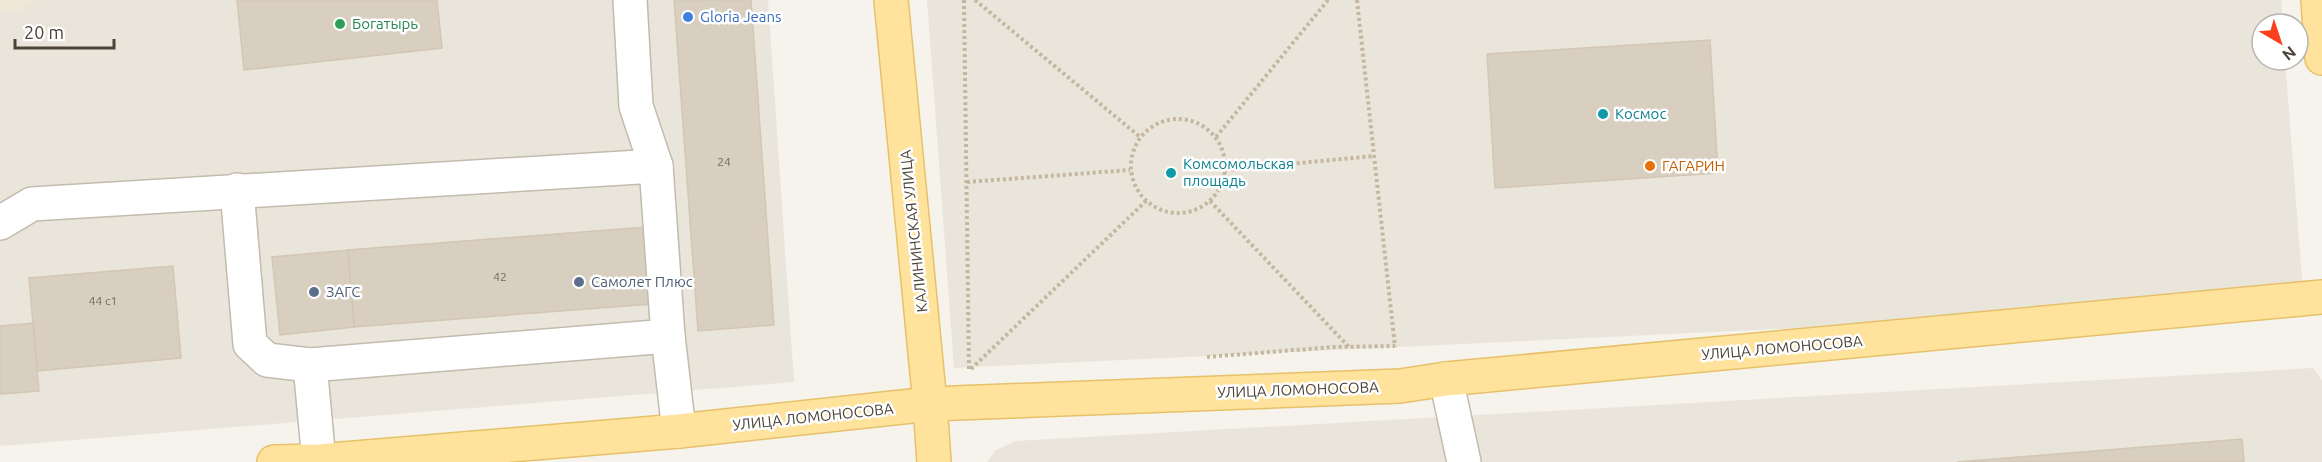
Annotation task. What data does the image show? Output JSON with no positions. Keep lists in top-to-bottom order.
{
  "streets": {
    "main road": ["КАЛИНИНСКАЯ УЛИЦА", "УЛИЦА ЛОМОНОСОВА"]
  },
  "crossings": [
    ["КАЛИНИНСКАЯ УЛИЦА", "УЛИЦА ЛОМОНОСОВА"]
  ],
  "places": [
    "Gloria Jeans",
    "Богатырь",
    "Космос",
    "ГАГАРИН",
    "Комсомольская площадь",
    "Самолет Плюс",
    "ЗАГС"
  ],
  "house_numbers": ["24", "42", "44 с1"],
  "scale_bar": "20 m",
  "north": "bottom right"
}
